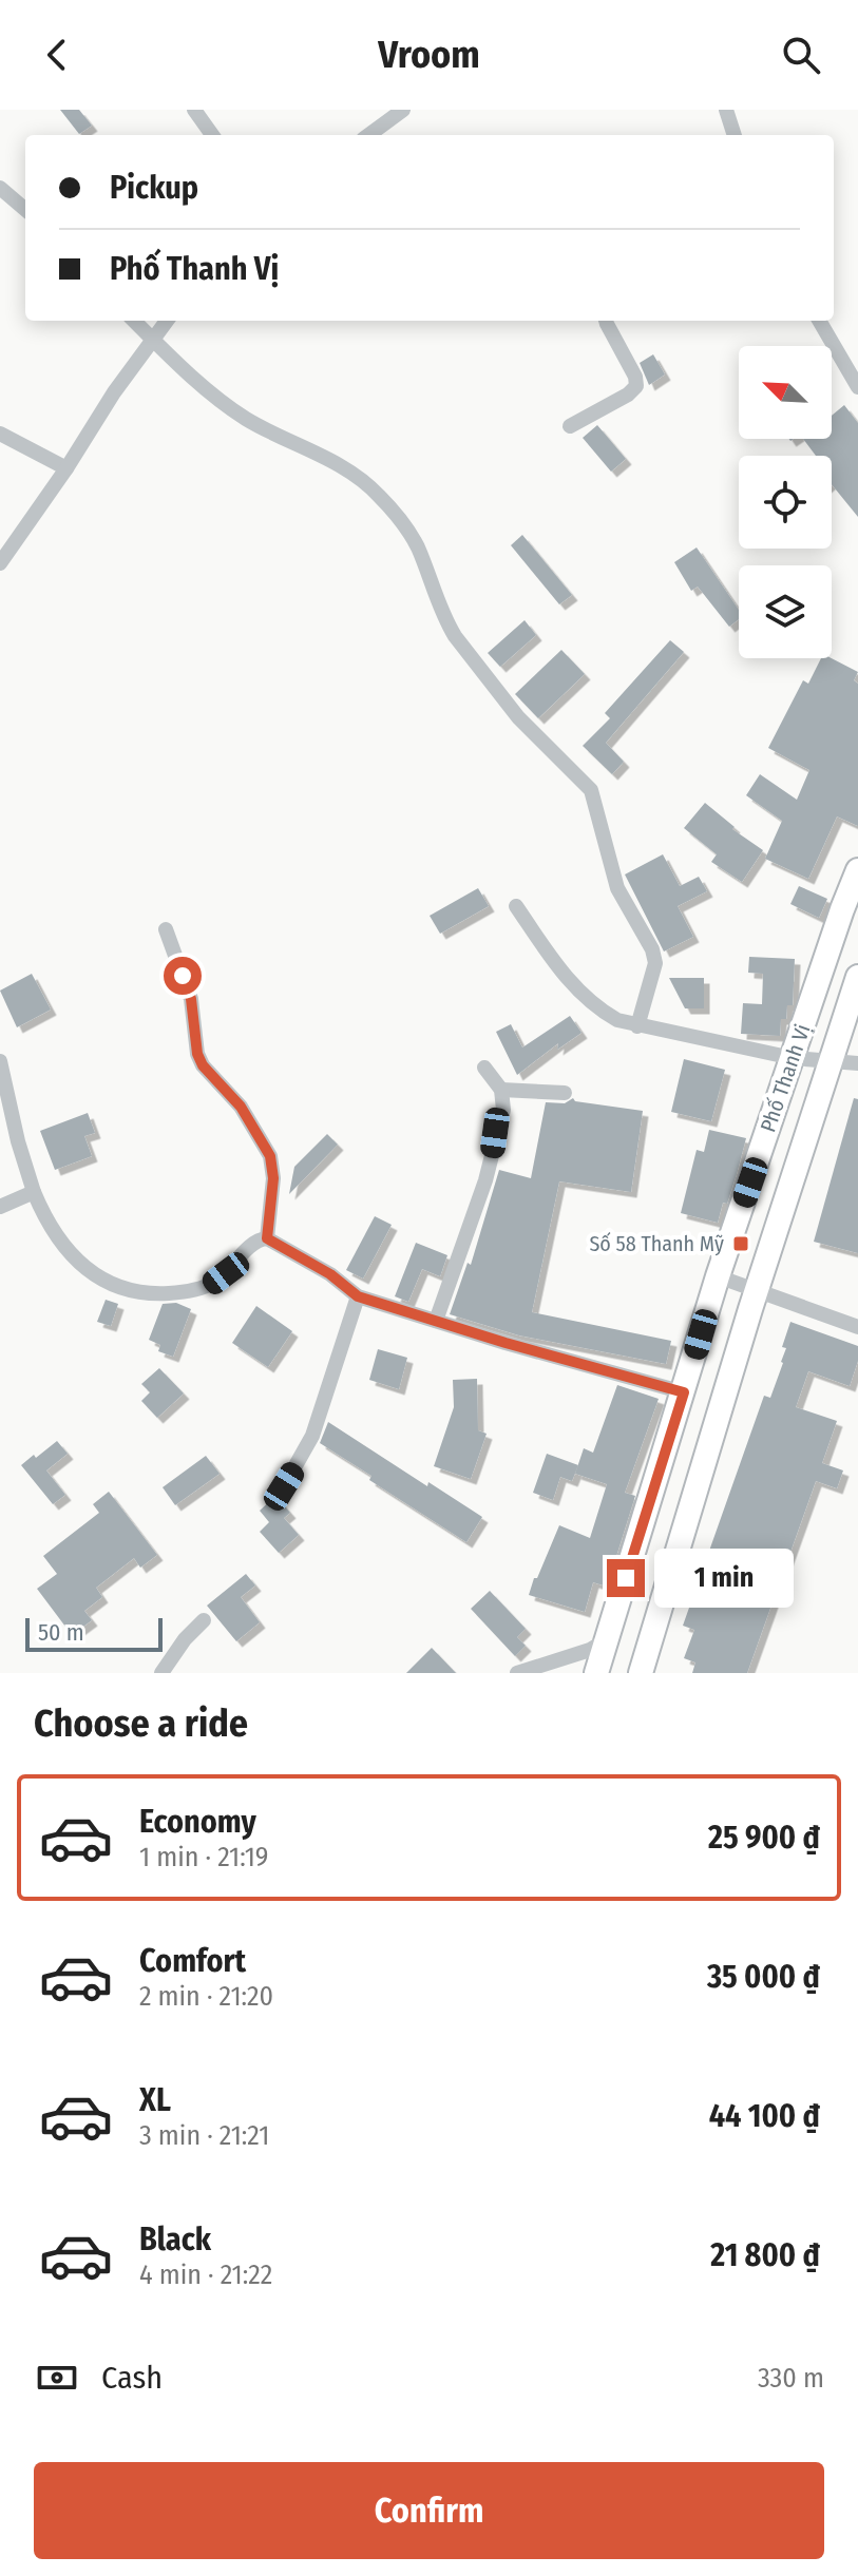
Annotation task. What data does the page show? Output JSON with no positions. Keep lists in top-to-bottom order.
{
  "streets": {
    "main road": ["Phố Thanh Vị"]
  },
  "places": {
    "transit": ["Số 58 Thanh Mỹ"]
  },
  "scale_bar": "50 m",
  "north": "top left",
  "page": {
    "header": "Vroom",
    "banner": ["Pickup", "Phố Thanh Vị"],
    "bubble": "1 min",
    "scale": "50 m",
    "heading": "Choose a ride",
    "list": [
      {
        "name": "Economy",
        "note": "1 min · 21:19",
        "value": "25 900 ₫"
      },
      {
        "name": "Comfort",
        "note": "2 min · 21:20",
        "value": "35 000 ₫"
      },
      {
        "name": "XL",
        "note": "3 min · 21:21",
        "value": "44 100 ₫"
      },
      {
        "name": "Black",
        "note": "4 min · 21:22",
        "value": "21 800 ₫"
      }
    ],
    "pay": ["Cash", "330 m"],
    "buttons": "Confirm"
  }
}
